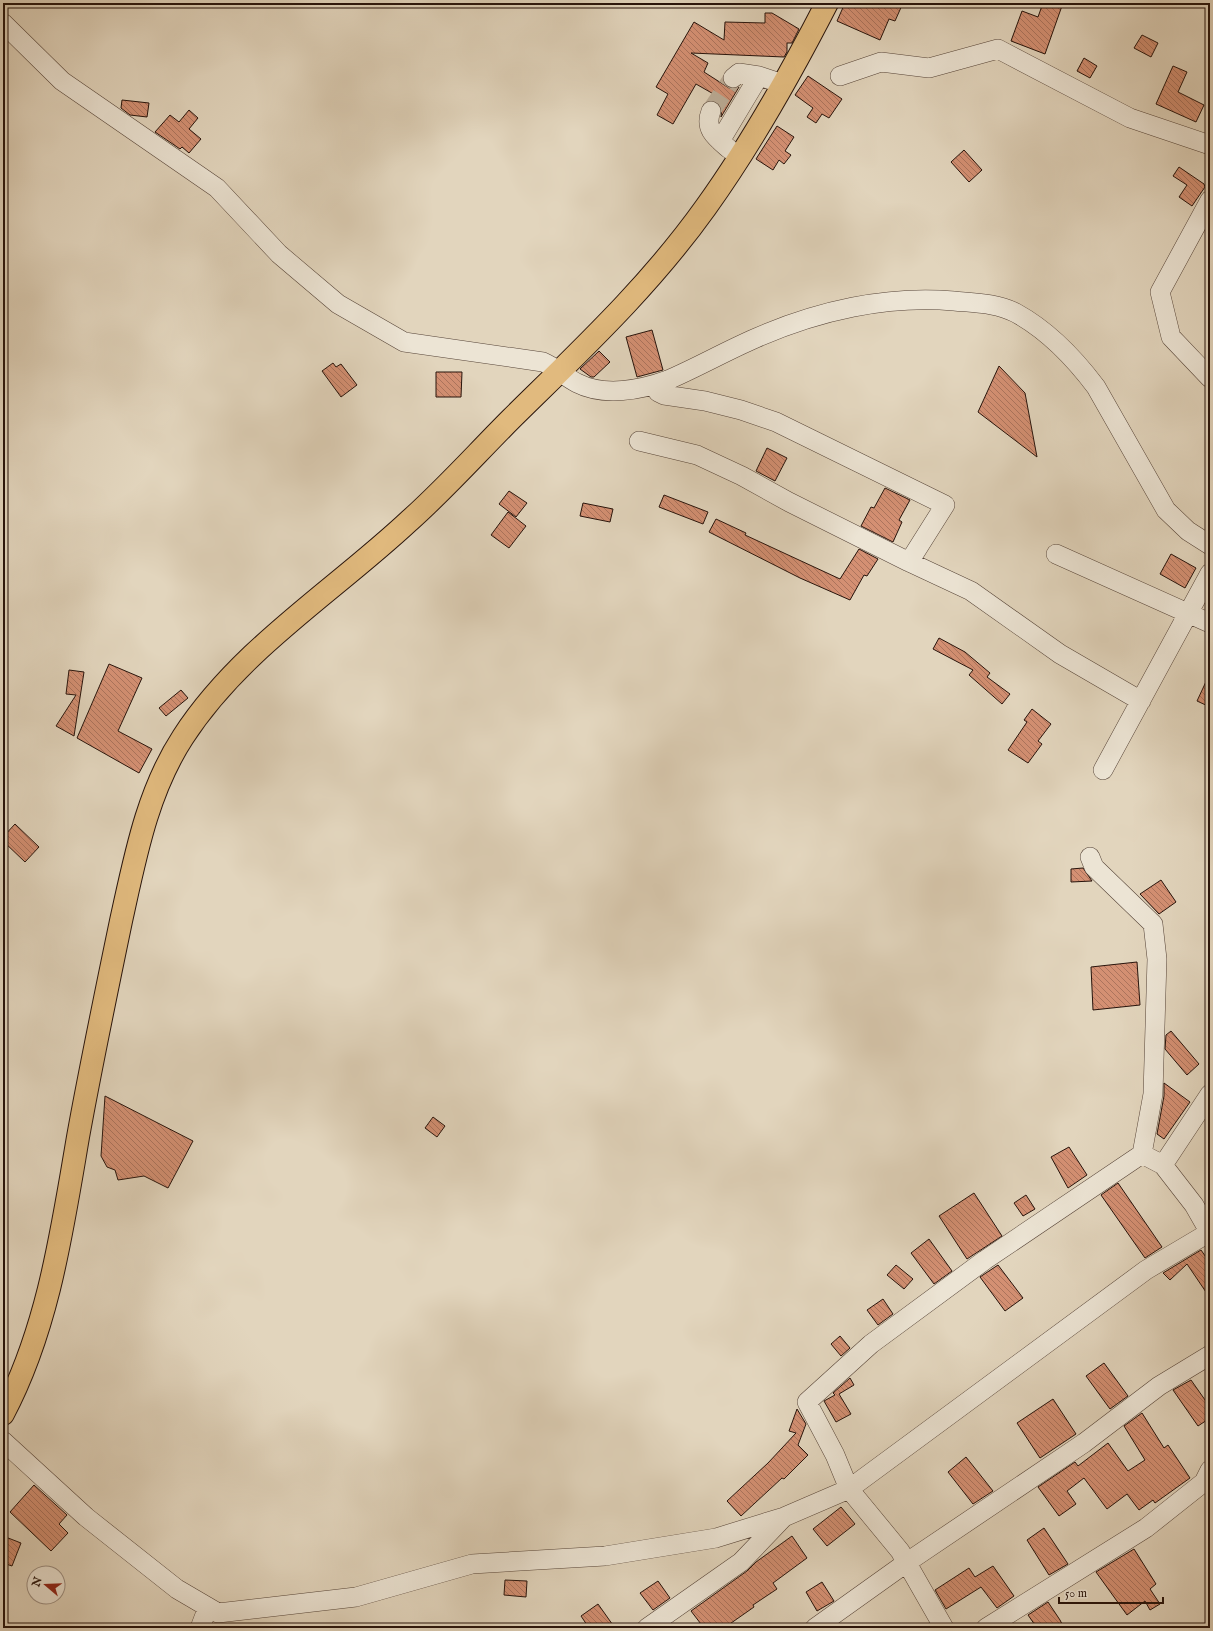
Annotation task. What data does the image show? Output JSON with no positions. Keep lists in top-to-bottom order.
{
  "scale_bar": "50 m",
  "north": "left"
}
